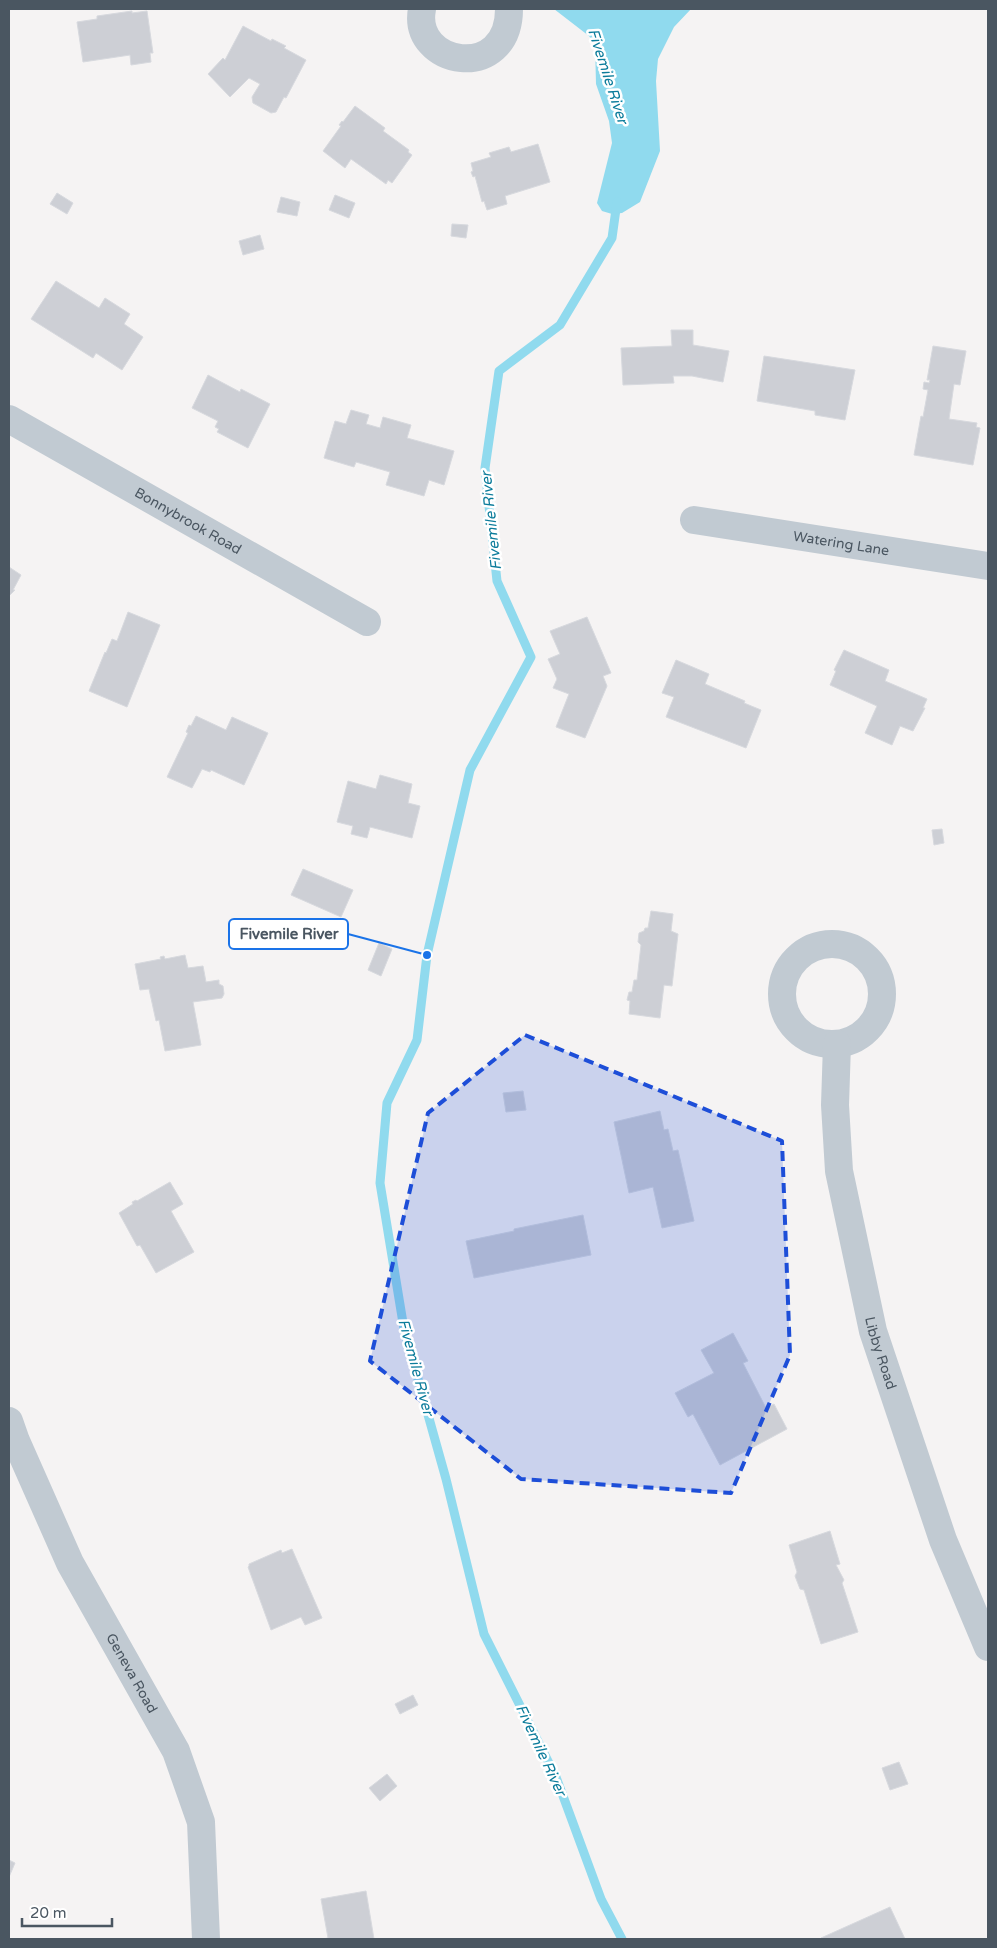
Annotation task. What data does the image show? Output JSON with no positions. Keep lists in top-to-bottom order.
{
  "streets": {
    "street": [
      "Bonnybrook Road",
      "Watering Lane",
      "Libby Road",
      "Geneva Road"
    ]
  },
  "water": ["Fivemile River"],
  "places": ["Fivemile River"],
  "scale_bar": "20 m"
}
